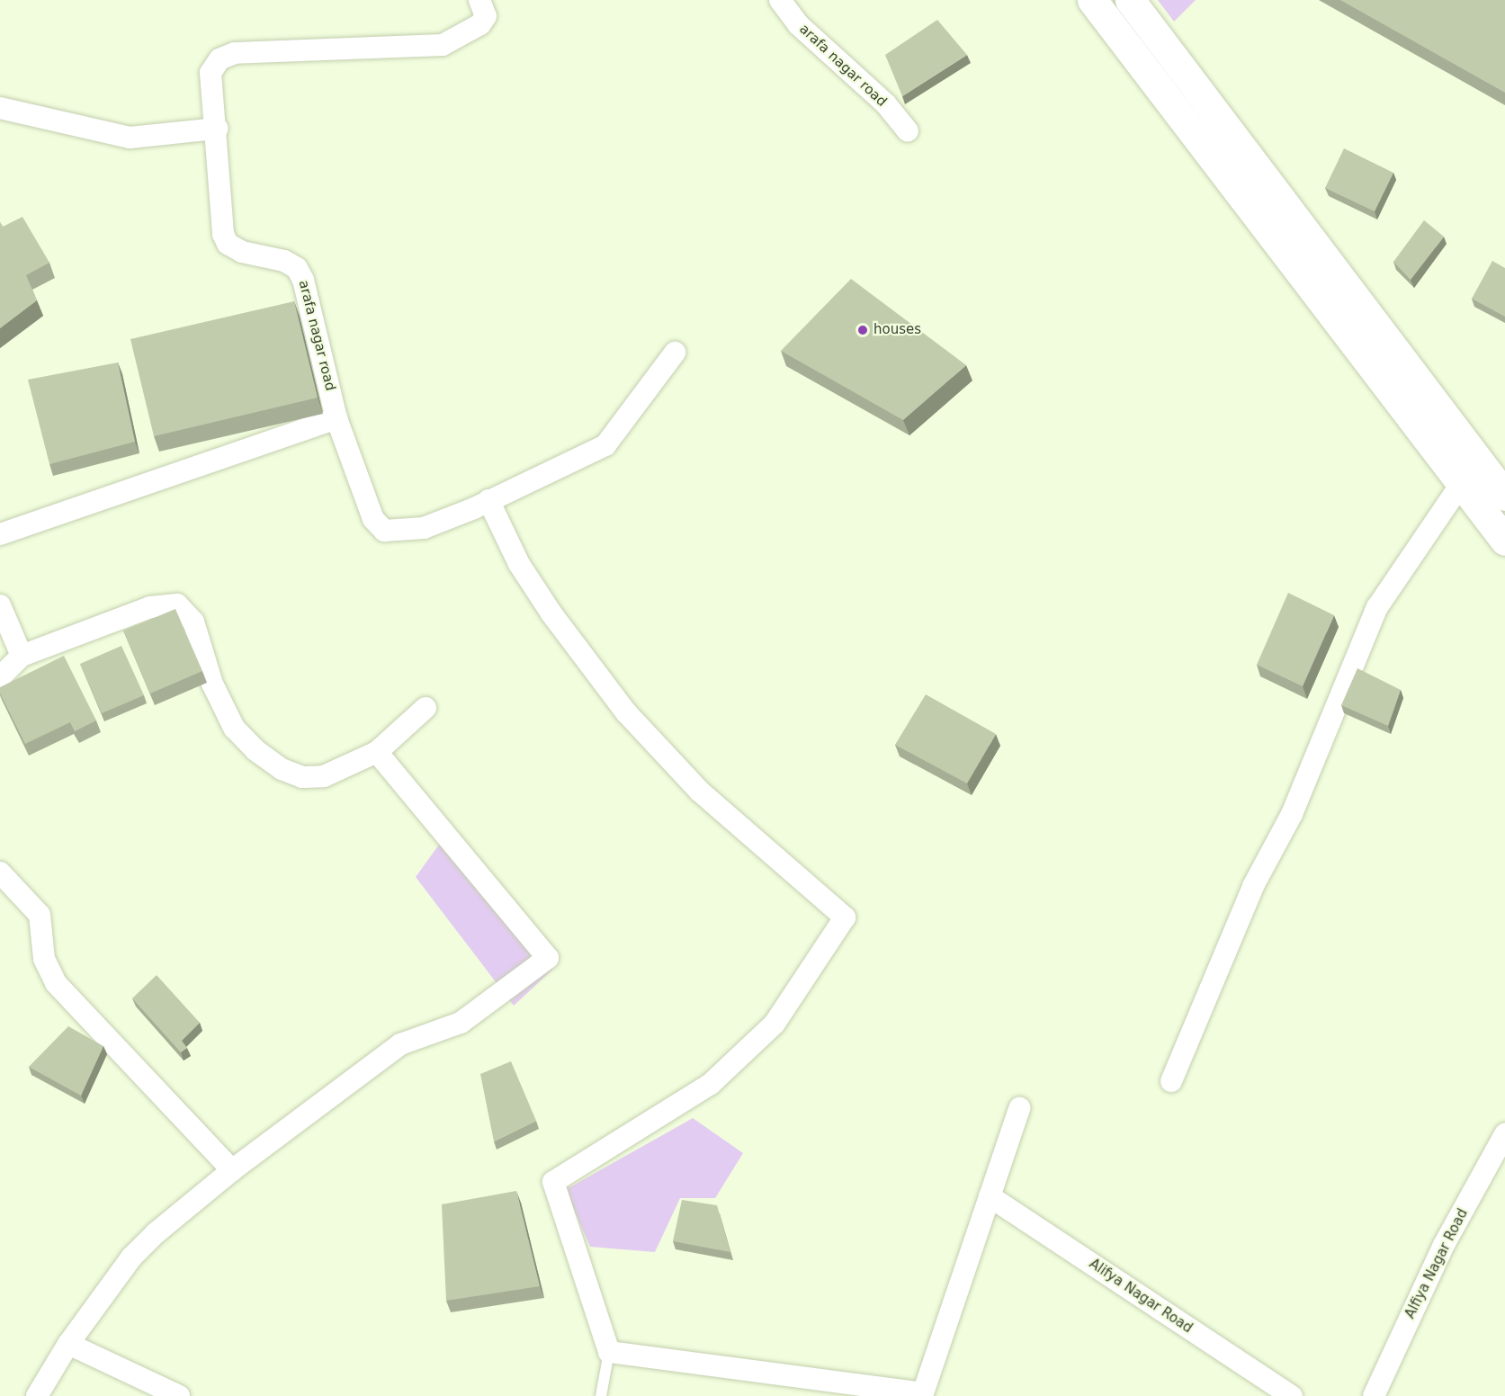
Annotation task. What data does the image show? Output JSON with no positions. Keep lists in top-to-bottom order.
{
  "streets": {
    "street": ["arafa nagar road", "Alfiya Nagar Road", "Alifya Nagar Road"]
  },
  "places": ["houses"]
}
